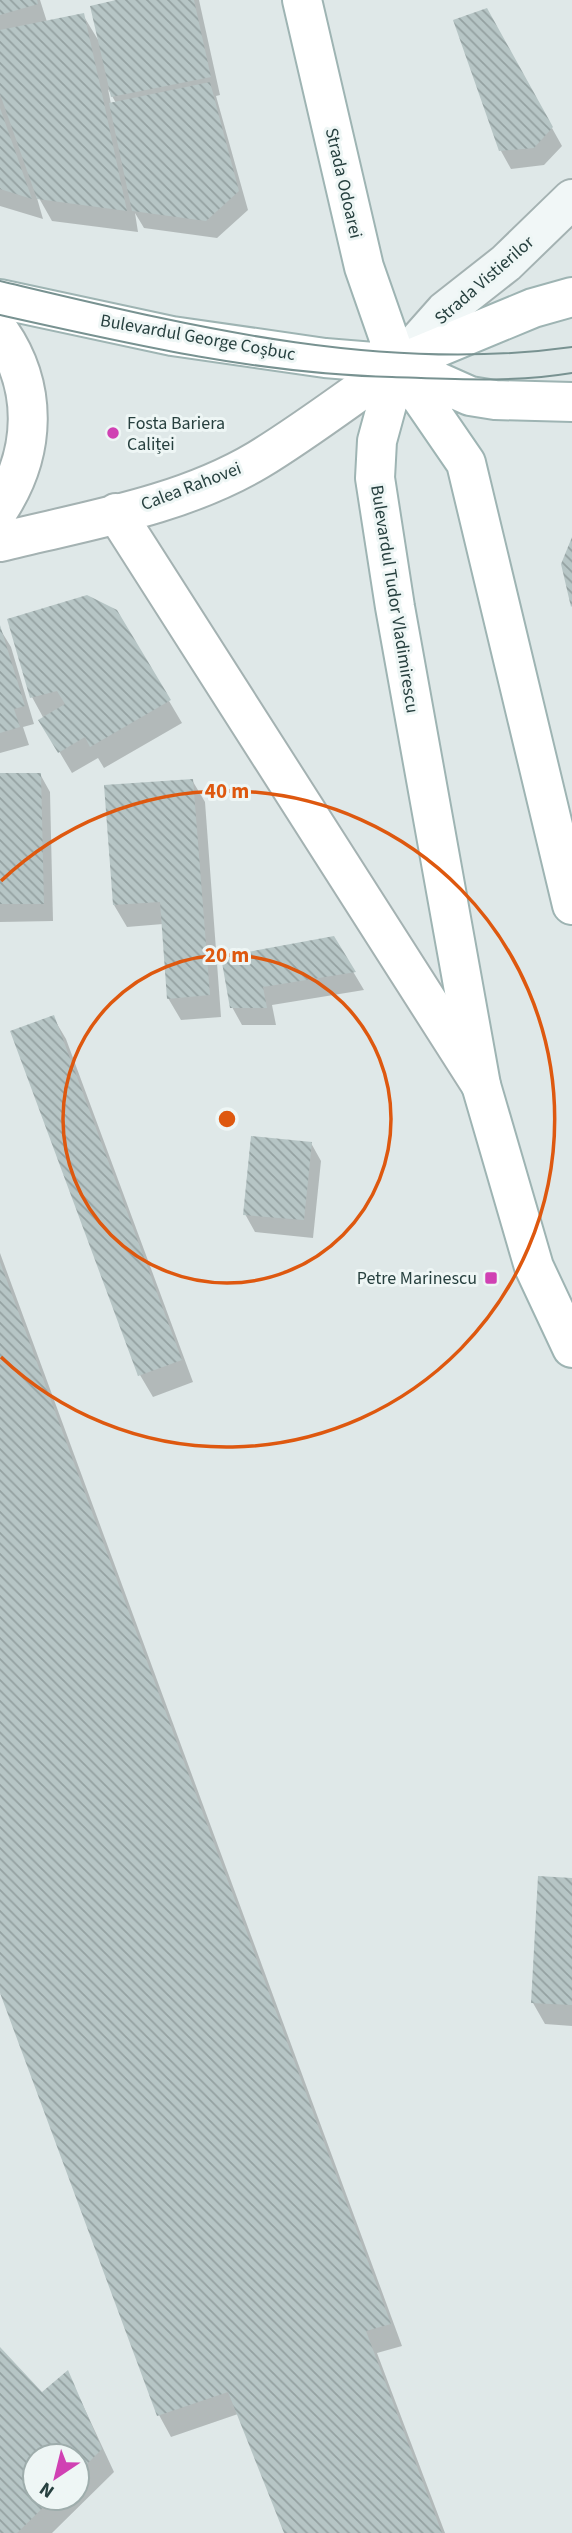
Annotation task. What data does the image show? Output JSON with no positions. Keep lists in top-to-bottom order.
{
  "streets": {
    "main road": [
      "Strada Odoarei",
      "Bulevardul George Coșbuc",
      "Calea Rahovei",
      "Bulevardul Tudor Vladimirescu"
    ],
    "street": ["Strada Vistierilor"]
  },
  "crossings": [
    ["Strada Odoarei", "Strada Vistierilor"],
    ["Strada Odoarei", "Bulevardul George Coșbuc"],
    ["Strada Odoarei", "Calea Rahovei"],
    ["Strada Odoarei", "Bulevardul Tudor Vladimirescu"],
    ["Strada Vistierilor", "Bulevardul George Coșbuc"],
    ["Strada Vistierilor", "Calea Rahovei"],
    ["Strada Vistierilor", "Bulevardul Tudor Vladimirescu"],
    ["Bulevardul George Coșbuc", "Calea Rahovei"],
    ["Bulevardul George Coșbuc", "Bulevardul Tudor Vladimirescu"],
    ["Calea Rahovei", "Bulevardul Tudor Vladimirescu"]
  ],
  "places": {
    "other": ["Fosta Bariera Caliței"],
    "transit": ["Petre Marinescu"]
  },
  "north": "bottom left",
  "rings": ["40 m", "20 m"]
}
